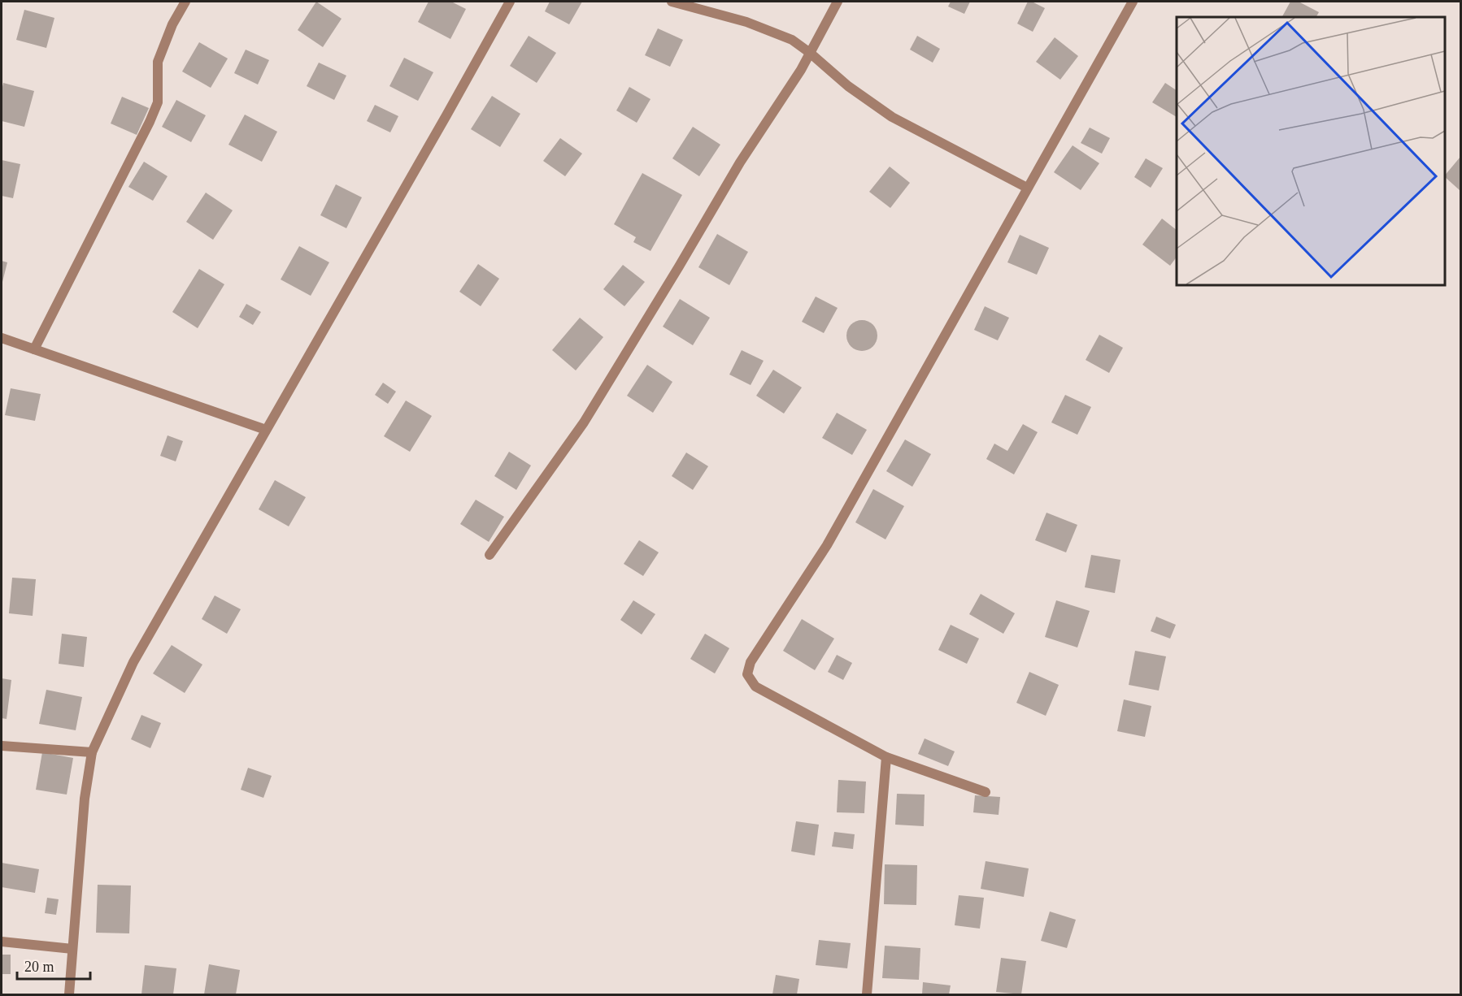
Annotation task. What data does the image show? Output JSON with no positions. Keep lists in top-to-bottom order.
{
  "scale_bar": "20 m"
}
